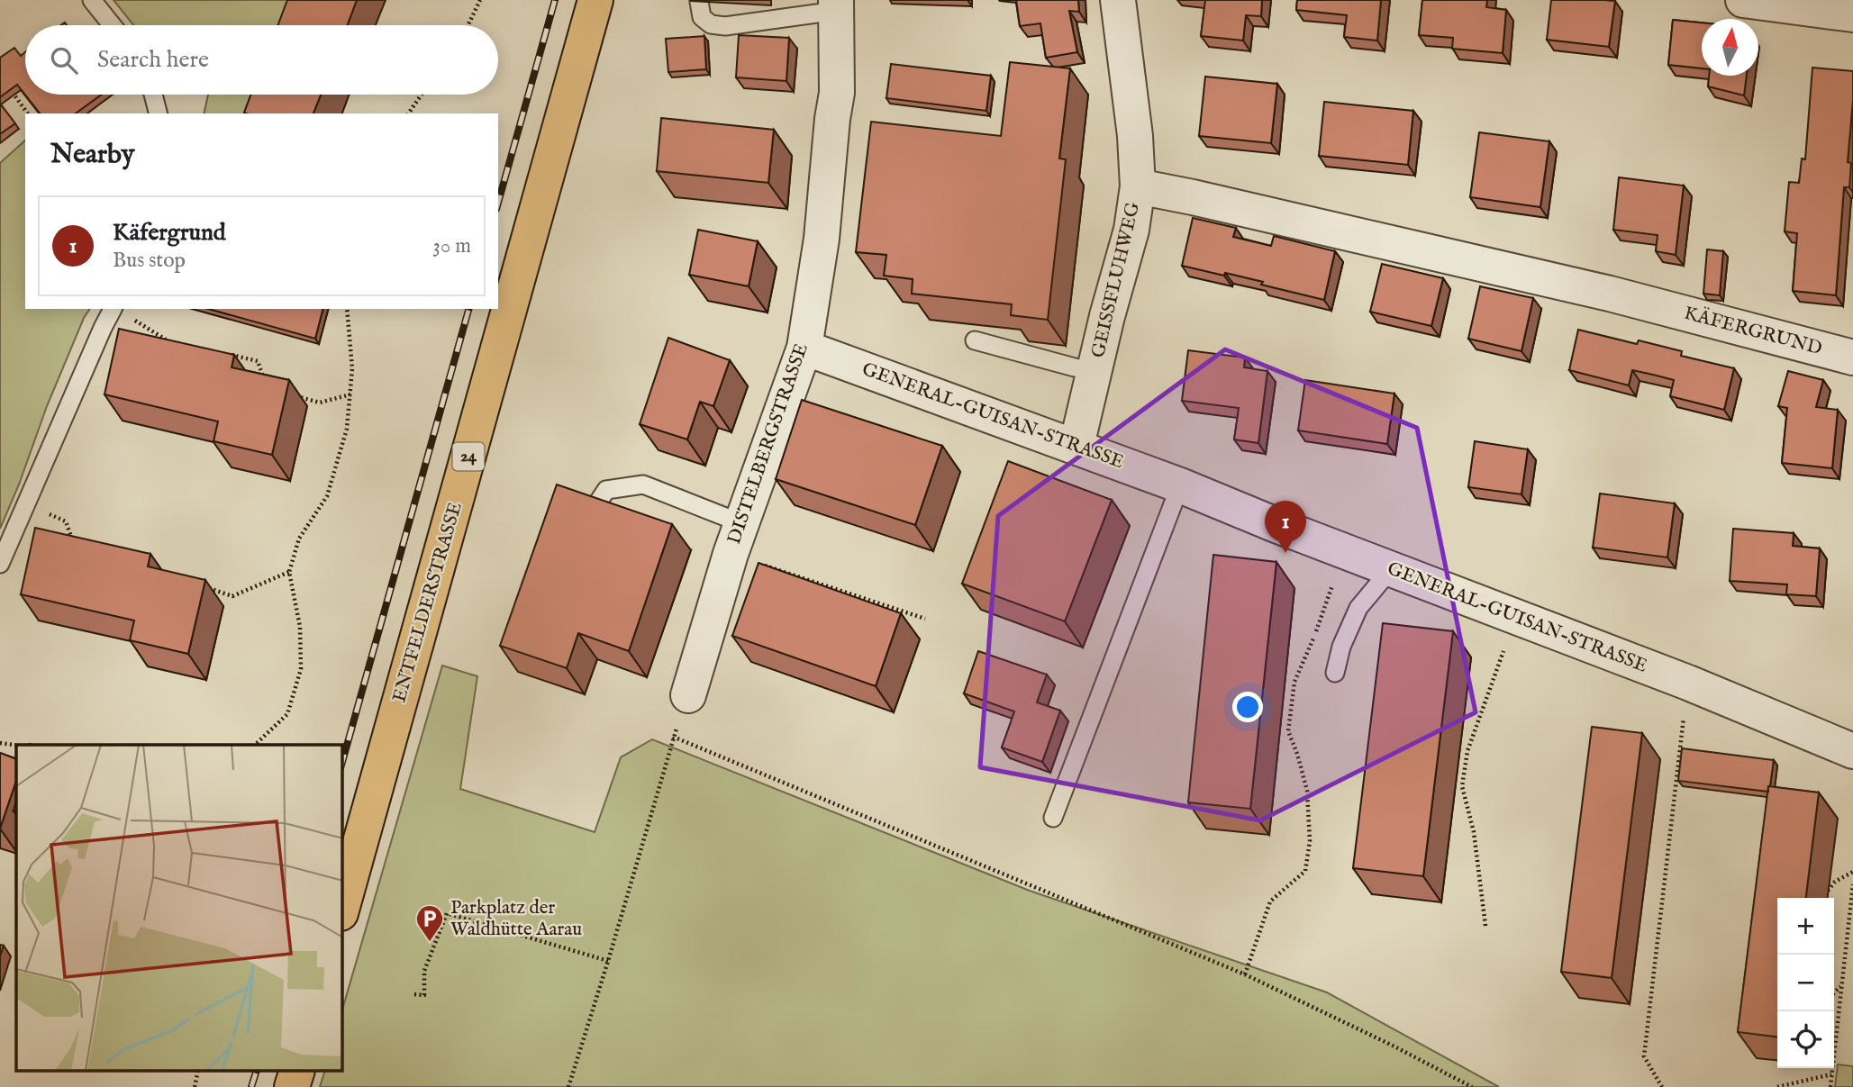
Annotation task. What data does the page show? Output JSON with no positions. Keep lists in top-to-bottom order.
{
  "streets": {
    "main road": ["24", "ENTFELDERSTRASSE"],
    "street": [
      "GEISSFLUHWEG",
      "KÄFERGRUND",
      "GENERAL-GUISAN-STRASSE",
      "DISTELBERGSTRASSE"
    ]
  },
  "crossings": [
    ["GEISSFLUHWEG", "KÄFERGRUND"],
    ["GEISSFLUHWEG", "GENERAL-GUISAN-STRASSE"],
    ["GENERAL-GUISAN-STRASSE", "DISTELBERGSTRASSE"]
  ],
  "places": {
    "parking": ["Parkplatz der Waldhütte Aarau"]
  },
  "north": "top",
  "page": {
    "search": "Search here",
    "heading": "Nearby",
    "list": [
      {
        "mark": "1",
        "name": "Käfergrund",
        "note": "Bus stop",
        "value": "30 m"
      }
    ],
    "pins": "1",
    "map_buttons": ["+", "−"]
  }
}
